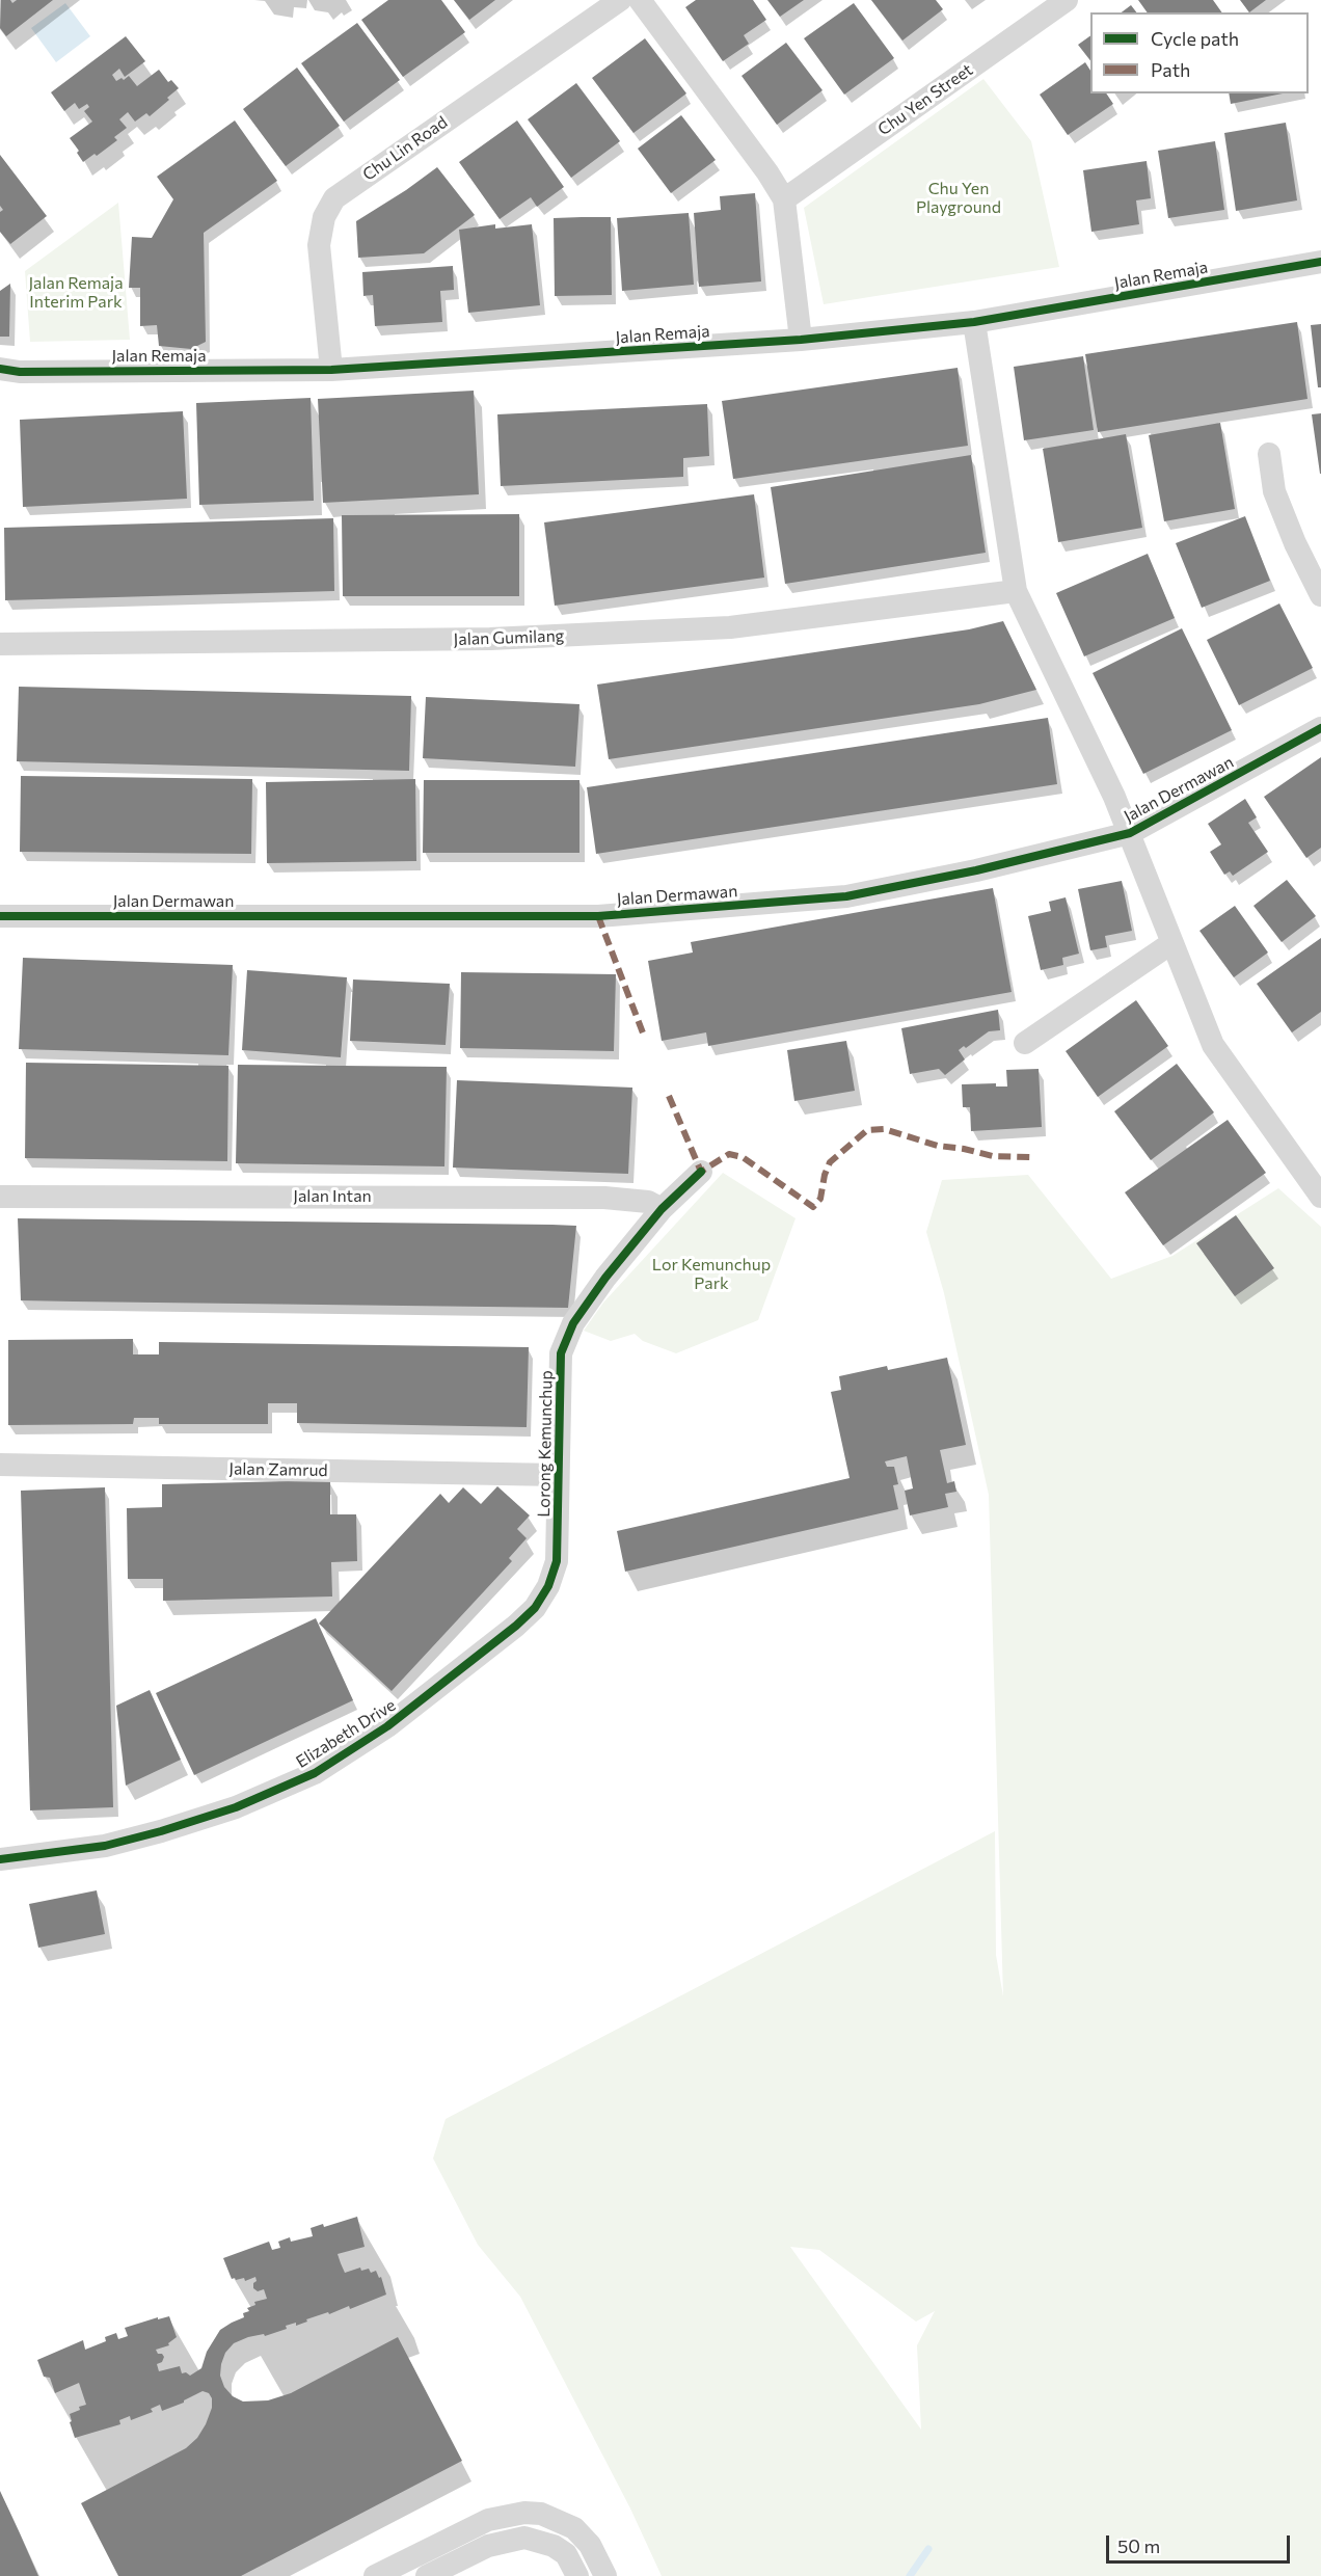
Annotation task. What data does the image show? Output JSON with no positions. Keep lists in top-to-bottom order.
{
  "streets": {
    "street": [
      "Chu Yen Street",
      "Chu Lin Road",
      "Jalan Remaja",
      "Jalan Gumilang",
      "Jalan Dermawan",
      "Jalan Intan",
      "Lorong Kemunchup",
      "Jalan Zamrud",
      "Elizabeth Drive"
    ]
  },
  "crossings": [
    ["Chu Lin Road", "Jalan Remaja"],
    ["Jalan Remaja", "Jalan Dermawan"],
    ["Jalan Gumilang", "Jalan Dermawan"],
    ["Jalan Intan", "Lorong Kemunchup"],
    ["Lorong Kemunchup", "Jalan Zamrud"],
    ["Lorong Kemunchup", "Elizabeth Drive"]
  ],
  "parks": ["Chu Yen Playground", "Jalan Remaja Interim Park", "Lor Kemunchup Park"],
  "legend": ["Cycle path", "Path"],
  "scale_bar": "50 m"
}
